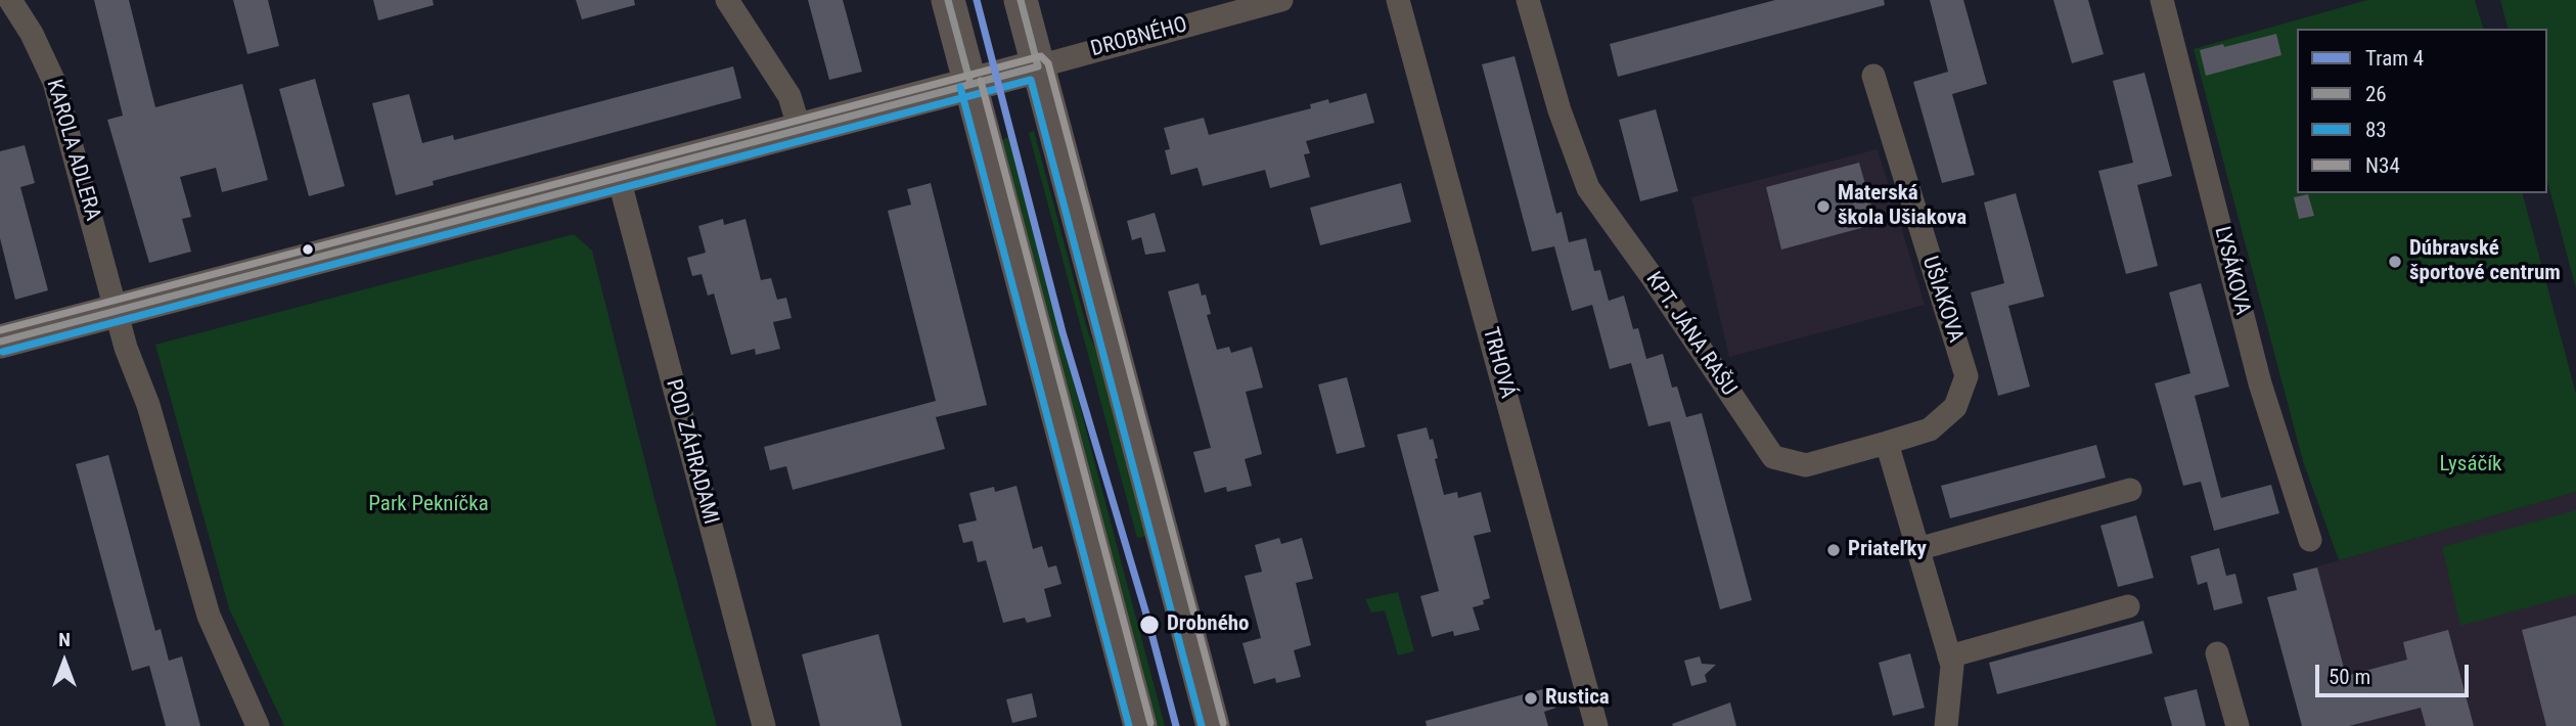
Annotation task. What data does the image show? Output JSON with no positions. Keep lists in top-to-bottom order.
{
  "streets": {
    "street": [
      "DROBNÉHO",
      "KAROLA ADLERA",
      "LYSÁKOVA",
      "UŠIAKOVA",
      "KPT. JÁNA RAŠU",
      "TRHOVÁ",
      "POD ZÁHRADAMI"
    ]
  },
  "crossings": [
    ["UŠIAKOVA", "KPT. JÁNA RAŠU"]
  ],
  "parks": ["Lysáčík", "Park Pekníčka"],
  "places": [
    "Materská škola Ušiakova",
    "Dúbravské športové centrum",
    "Priateľky",
    "Drobného",
    "Rustica"
  ],
  "lines": [
    "tram line 4",
    "transit line 26",
    "transit line N34",
    "transit line 83"
  ],
  "legend": [
    "Tram 4",
    "26",
    "83",
    "N34"
  ],
  "scale_bar": "50 m",
  "north": "top"
}
